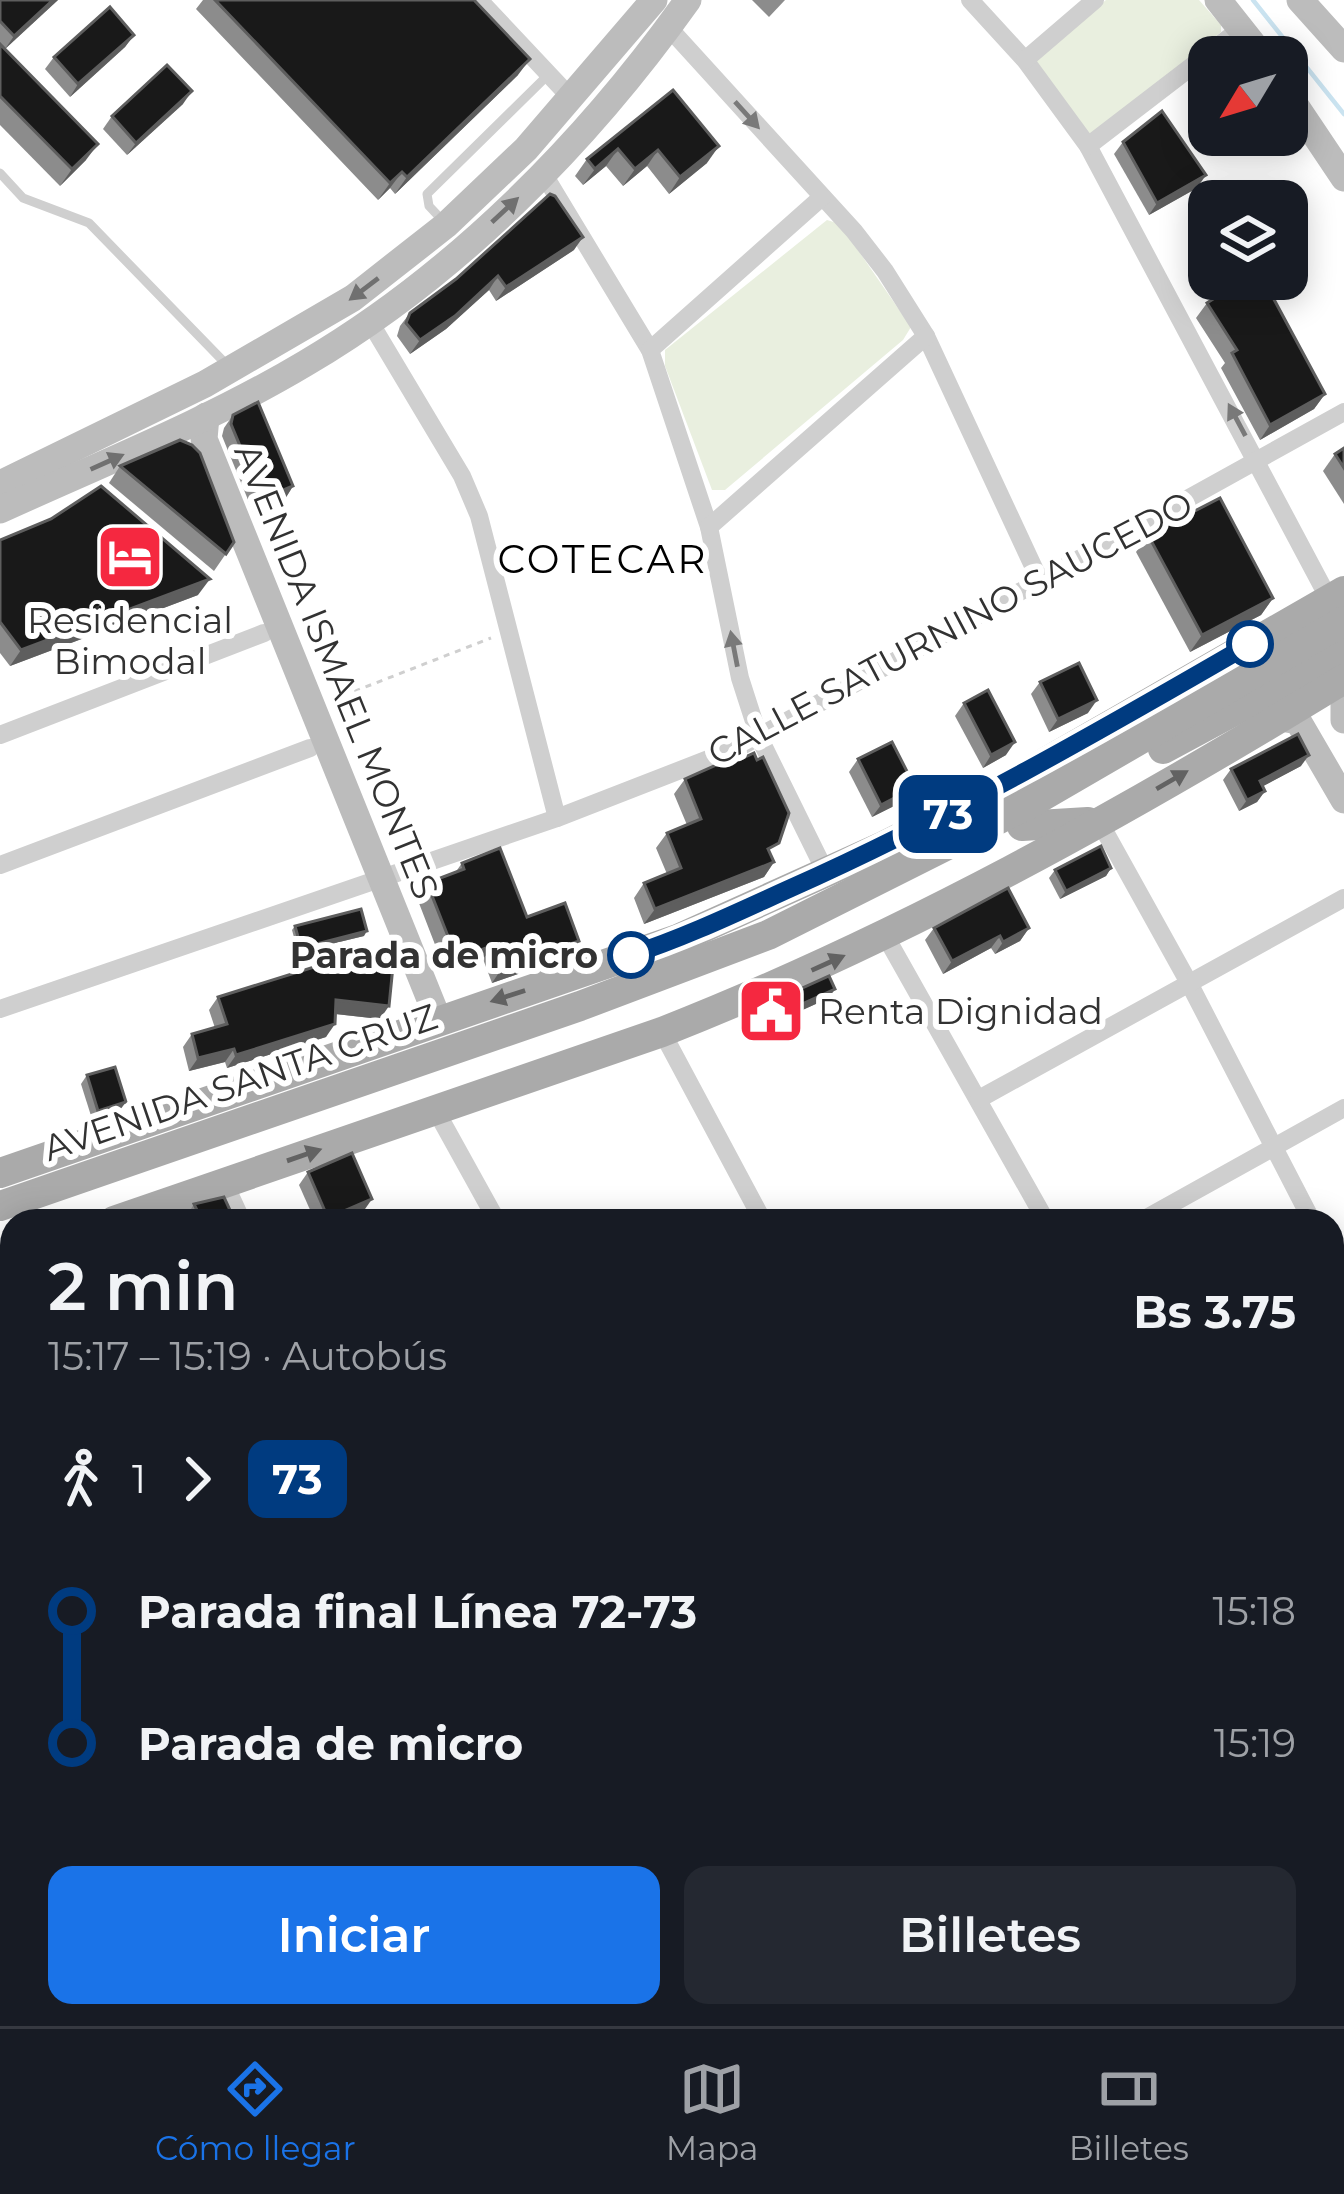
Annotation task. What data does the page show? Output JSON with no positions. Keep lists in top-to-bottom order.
{
  "streets": {
    "main road": ["AVENIDA ISMAEL MONTES", "AVENIDA SANTA CRUZ"],
    "street": ["CALLE SATURNINO SAUCEDO"]
  },
  "crossings": [
    ["CALLE SATURNINO SAUCEDO", "AVENIDA ISMAEL MONTES"],
    ["AVENIDA ISMAEL MONTES", "AVENIDA SANTA CRUZ"]
  ],
  "districts": ["COTECAR"],
  "places": {
    "hotel": ["Residencial Bimodal"],
    "other": ["Parada de micro"],
    "public building": ["Renta Dignidad"]
  },
  "lines": ["bus line 73"],
  "north": "bottom left",
  "page": {
    "on_map": "73",
    "heading": ["2 min", "15:17 – 15:19 · Autobús", "Bs 3.75"],
    "legs": ["1", "73"],
    "list": [
      {
        "name": "Parada final Línea 72-73",
        "value": "15:18"
      },
      {
        "name": "Parada de micro",
        "value": "15:19"
      }
    ],
    "buttons": ["Iniciar", "Billetes"],
    "tabs": ["Cómo llegar", "Mapa", "Billetes"]
  }
}
